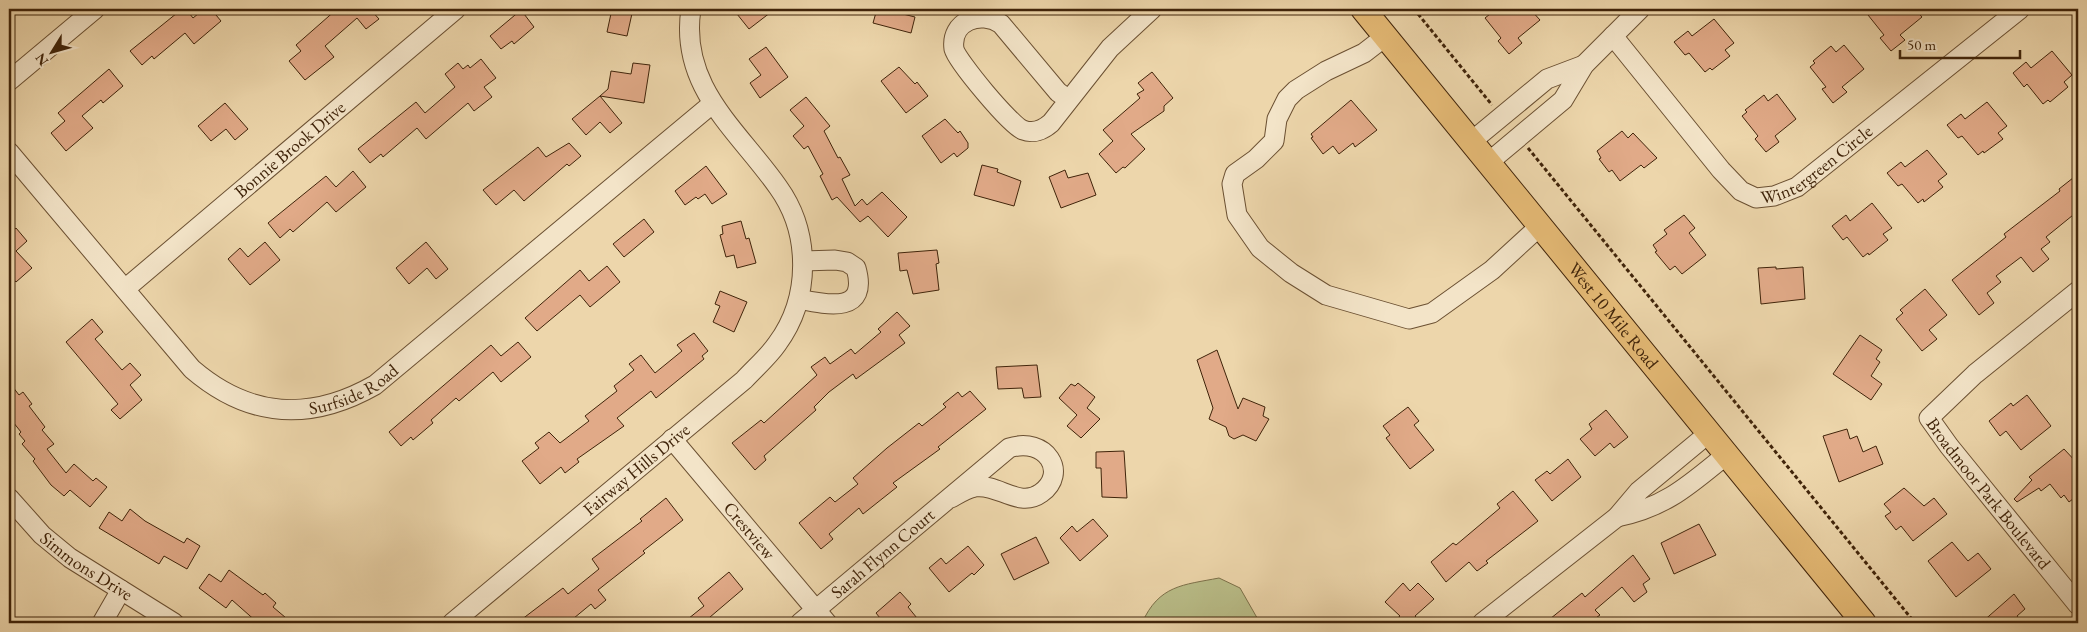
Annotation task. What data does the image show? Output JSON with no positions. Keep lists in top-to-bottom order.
{
  "streets": {
    "main road": ["West 10 Mile Road"],
    "street": [
      "Bonnie Brook Drive",
      "Wintergreen Circle",
      "Surfside Road",
      "Fairway Hills Drive",
      "Broadmoor Park Boulevard",
      "Crestview",
      "Sarah Flynn Court",
      "Simmons Drive"
    ]
  },
  "crossings": [
    ["Bonnie Brook Drive", "Surfside Road"],
    ["Surfside Road", "Fairway Hills Drive"],
    ["Fairway Hills Drive", "Crestview"],
    ["Crestview", "Sarah Flynn Court"]
  ],
  "scale_bar": "50 m",
  "north": "bottom left"
}
